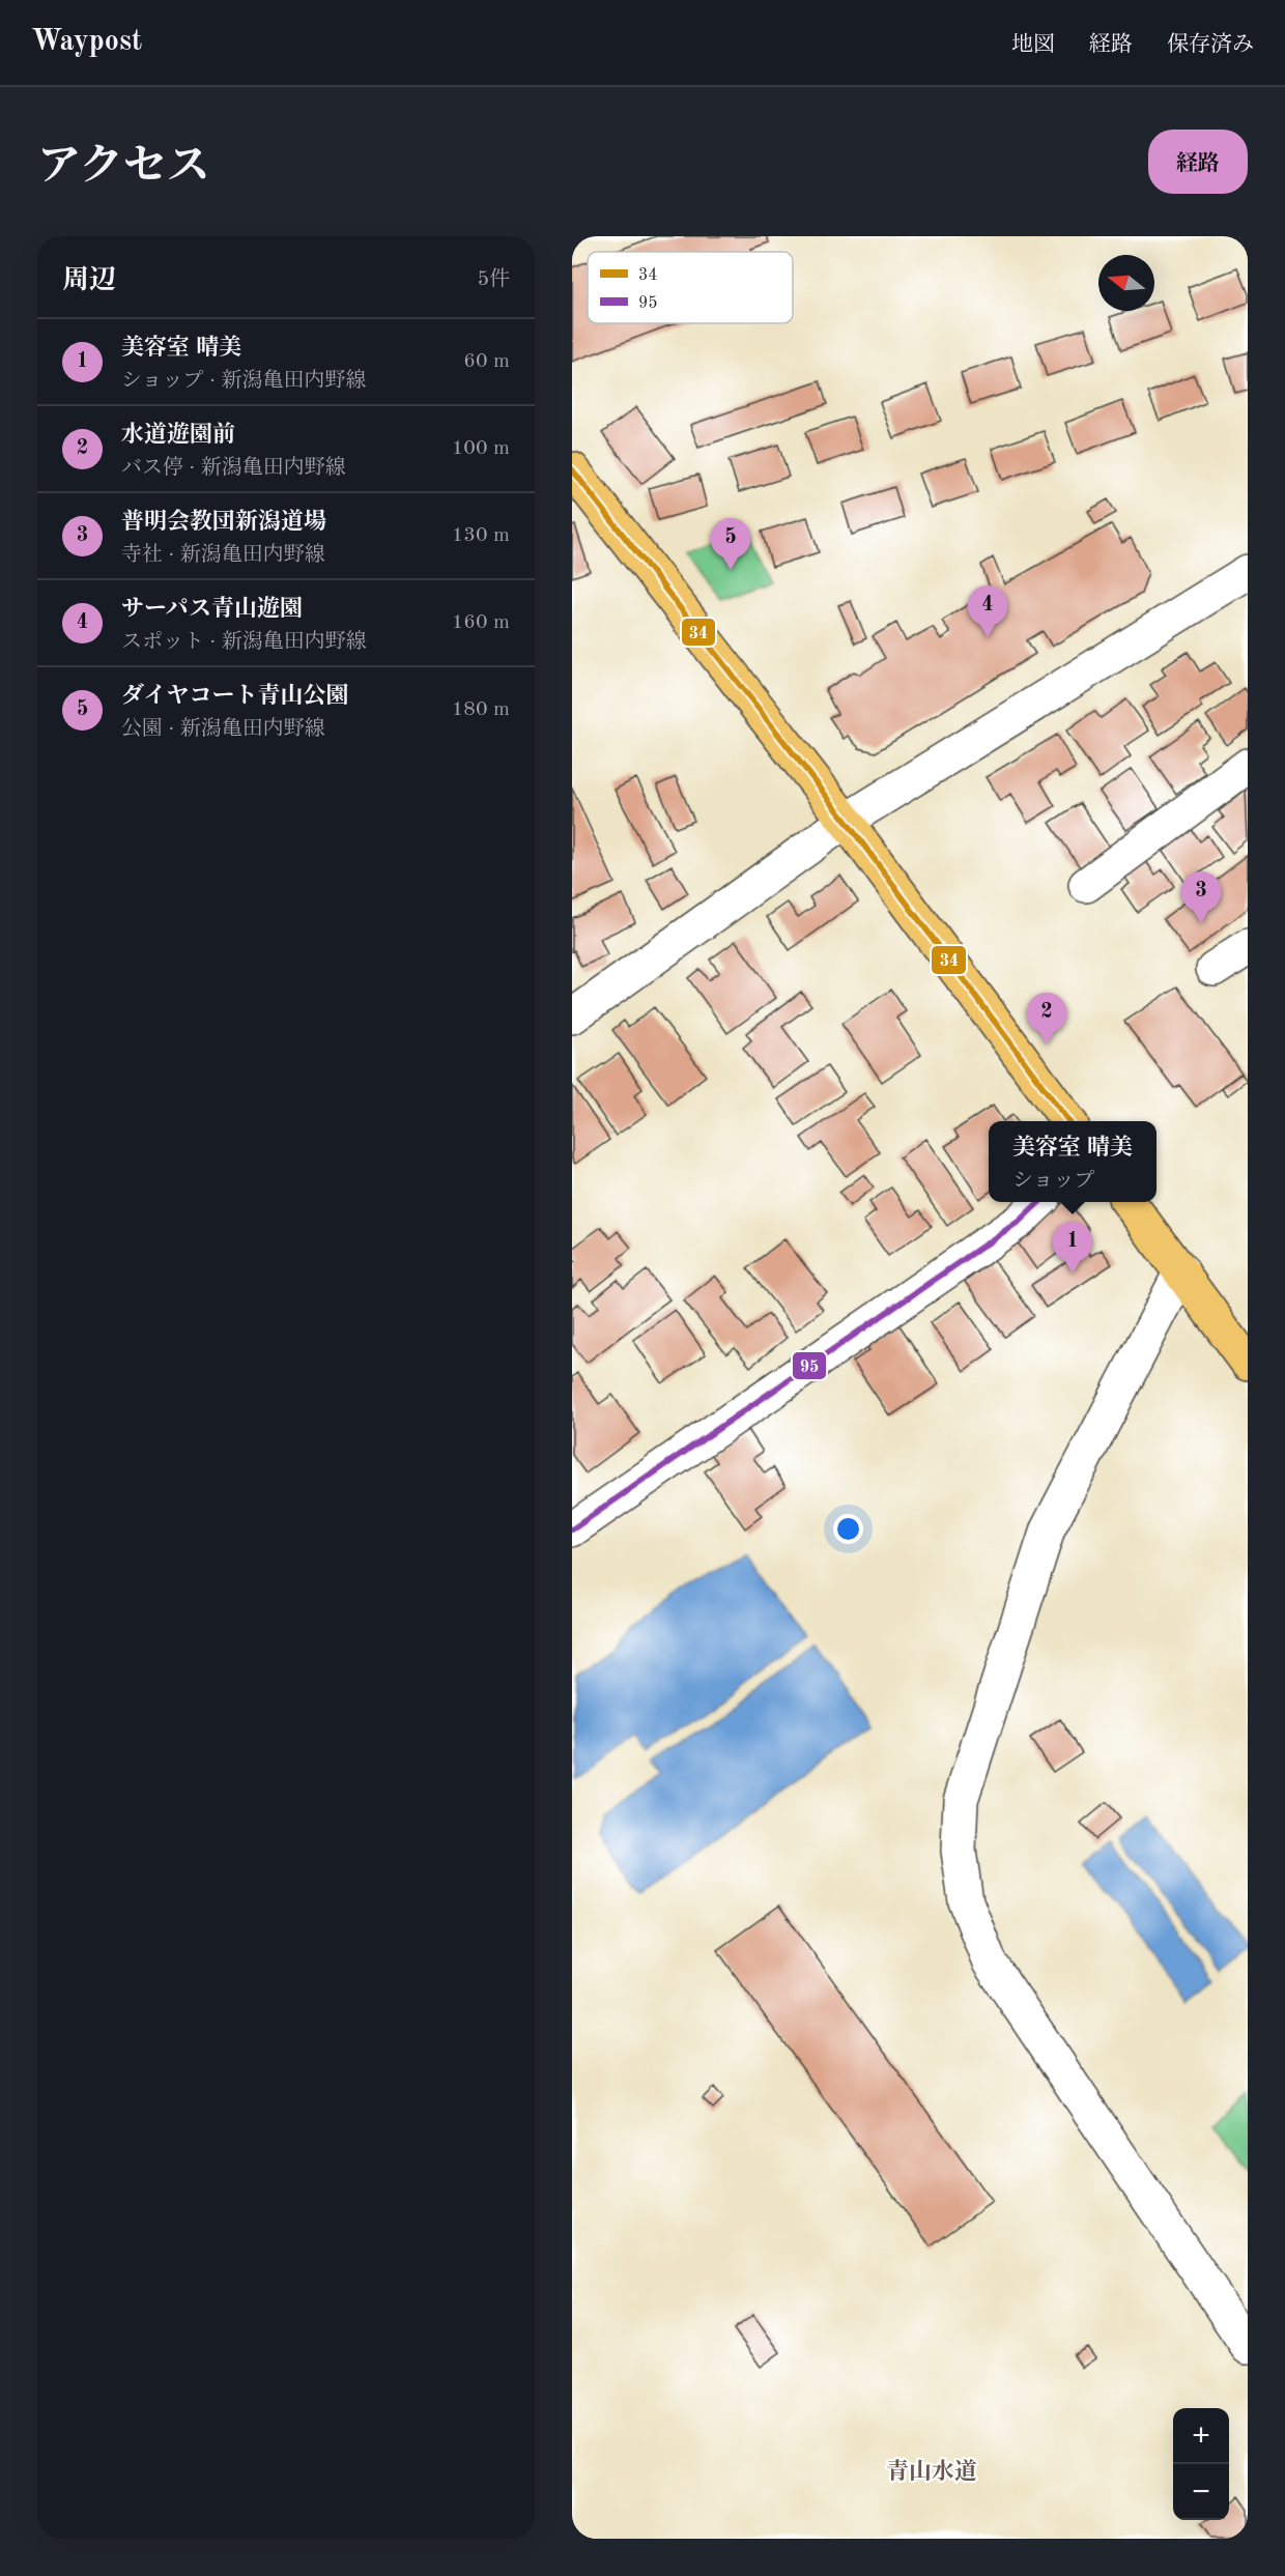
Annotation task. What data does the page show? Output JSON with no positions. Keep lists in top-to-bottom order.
{
  "districts": ["青山水道"],
  "lines": ["transit line 34", "transit line 95"],
  "legend": ["34", "95"],
  "north": "left",
  "page": {
    "header": "Waypost",
    "nav": ["地図", "経路", "保存済み"],
    "title": "アクセス",
    "buttons": "経路",
    "heading": ["周辺", "5件"],
    "list": [
      {
        "mark": "1",
        "name": "美容室 晴美",
        "note": "ショップ · 新潟亀田内野線",
        "value": "60 m"
      },
      {
        "mark": "2",
        "name": "水道遊園前",
        "note": "バス停 · 新潟亀田内野線",
        "value": "100 m"
      },
      {
        "mark": "3",
        "name": "普明会教団新潟道場",
        "note": "寺社 · 新潟亀田内野線",
        "value": "130 m"
      },
      {
        "mark": "4",
        "name": "サーパス青山遊園",
        "note": "スポット · 新潟亀田内野線",
        "value": "160 m"
      },
      {
        "mark": "5",
        "name": "ダイヤコート青山公園",
        "note": "公園 · 新潟亀田内野線",
        "value": "180 m"
      }
    ],
    "pins": [
      "5",
      "4",
      "3",
      "2",
      "1"
    ],
    "popup": ["美容室 晴美", "ショップ"],
    "map_buttons": ["+", "−"]
  }
}
